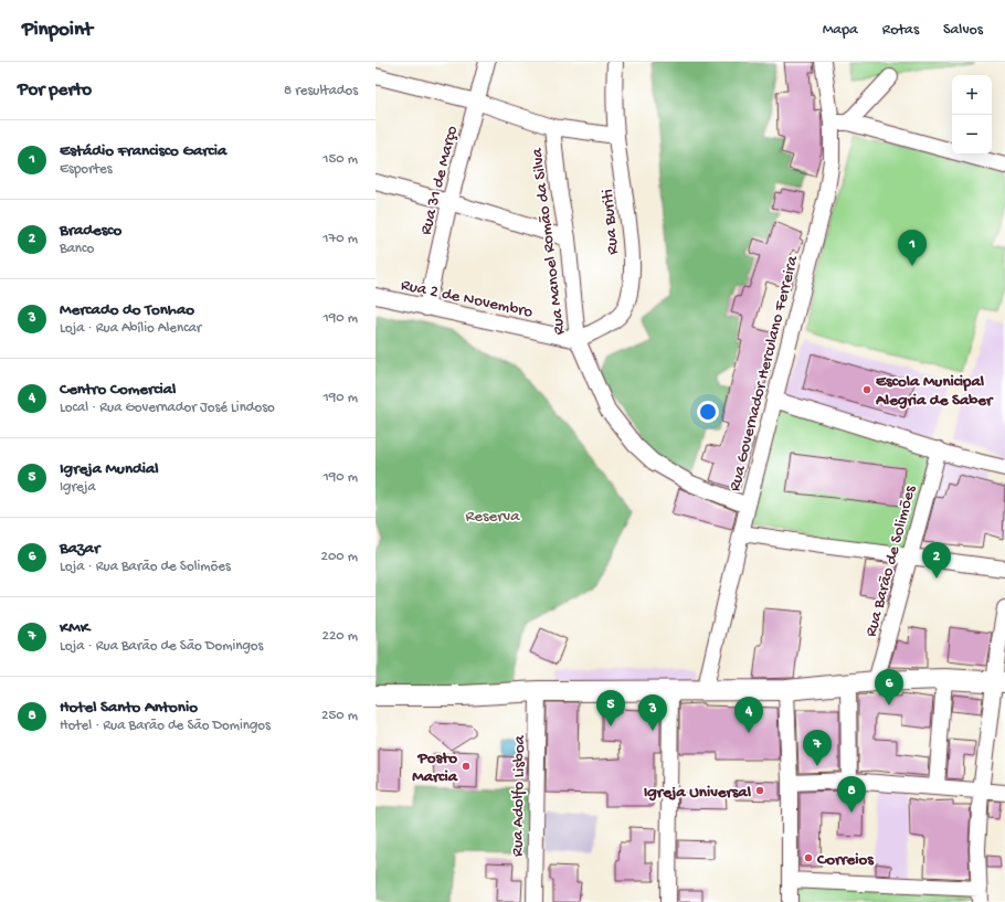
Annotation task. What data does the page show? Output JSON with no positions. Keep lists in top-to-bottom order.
{
  "streets": {
    "street": [
      "Rua 31 de Março",
      "Rua Buriti",
      "Rua Manoel Romão da Silva",
      "Rua 2 de Novembro",
      "Rua Governador Herculano Ferreira",
      "Rua Barão de Solimões",
      "Rua Adolfo Lisboa"
    ]
  },
  "crossings": [
    ["Rua 31 de Março", "Rua Manoel Romão da Silva"],
    ["Rua 31 de Março", "Rua 2 de Novembro"],
    ["Rua Buriti", "Rua Manoel Romão da Silva"],
    ["Rua Buriti", "Rua 2 de Novembro"],
    ["Rua Manoel Romão da Silva", "Rua 2 de Novembro"],
    ["Rua Manoel Romão da Silva", "Rua Governador Herculano Ferreira"]
  ],
  "parks": ["Reserva"],
  "places": [
    "Escola Municipal Alegria de Saber",
    "Posto Marcia",
    "Igreja Universal",
    "Correios"
  ],
  "page": {
    "header": "Pinpoint",
    "nav": ["Mapa", "Rotas", "Salvos"],
    "heading": ["Por perto", "8 resultados"],
    "map_buttons": ["+", "−"],
    "list": [
      {
        "mark": "1",
        "name": "Estádio Francisco Garcia",
        "note": "Esportes",
        "value": "150 m"
      },
      {
        "mark": "2",
        "name": "Bradesco",
        "note": "Banco",
        "value": "170 m"
      },
      {
        "mark": "3",
        "name": "Mercado do Tonhao",
        "note": "Loja · Rua Abílio Alencar",
        "value": "190 m"
      },
      {
        "mark": "4",
        "name": "Centro Comercial",
        "note": "Local · Rua Governador José Lindoso",
        "value": "190 m"
      },
      {
        "mark": "5",
        "name": "Igreja Mundial",
        "note": "Igreja",
        "value": "190 m"
      },
      {
        "mark": "6",
        "name": "Bazar",
        "note": "Loja · Rua Barão de Solimões",
        "value": "200 m"
      },
      {
        "mark": "7",
        "name": "KMK",
        "note": "Loja · Rua Barão de São Domingos",
        "value": "220 m"
      },
      {
        "mark": "8",
        "name": "Hotel Santo Antonio",
        "note": "Hotel · Rua Barão de São Domingos",
        "value": "250 m"
      }
    ],
    "pins": [
      "1",
      "2",
      "6",
      "5",
      "3",
      "4",
      "7",
      "8"
    ]
  }
}
